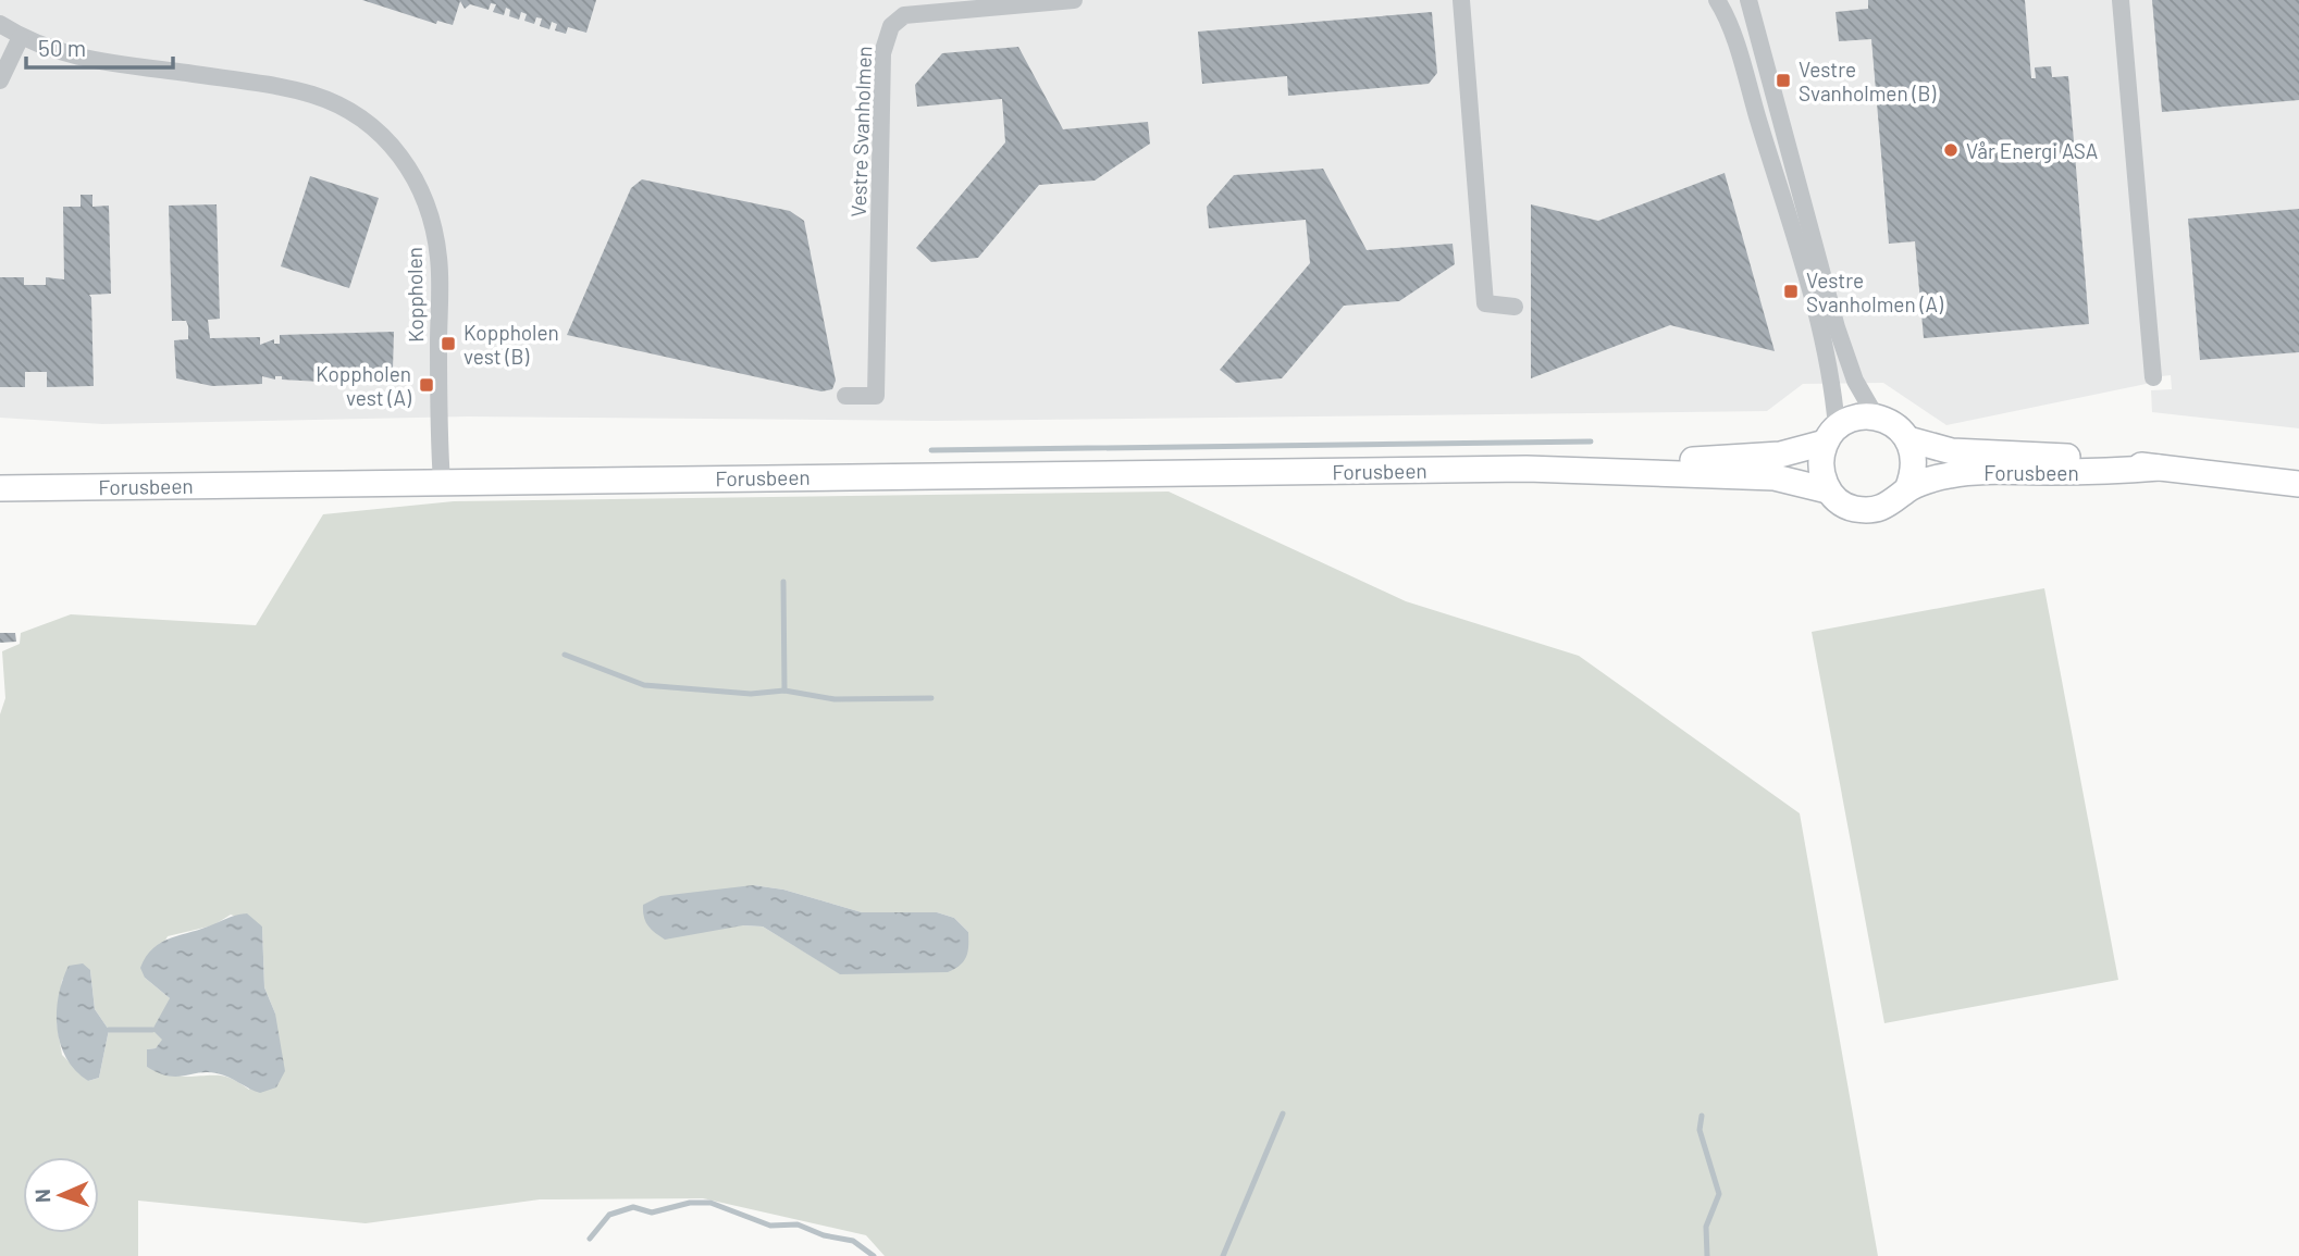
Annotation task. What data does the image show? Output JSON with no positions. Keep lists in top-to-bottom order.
{
  "streets": {
    "main road": ["Forusbeen"],
    "street": ["Vestre Svanholmen", "Koppholen"]
  },
  "crossings": [
    ["Koppholen", "Forusbeen"]
  ],
  "places": {
    "transit": [
      "Vestre Svanholmen (B)",
      "Vestre Svanholmen (A)",
      "Koppholen vest (B)",
      "Koppholen vest (A)"
    ],
    "other": ["Vår Energi ASA"]
  },
  "scale_bar": "50 m",
  "north": "left"
}
